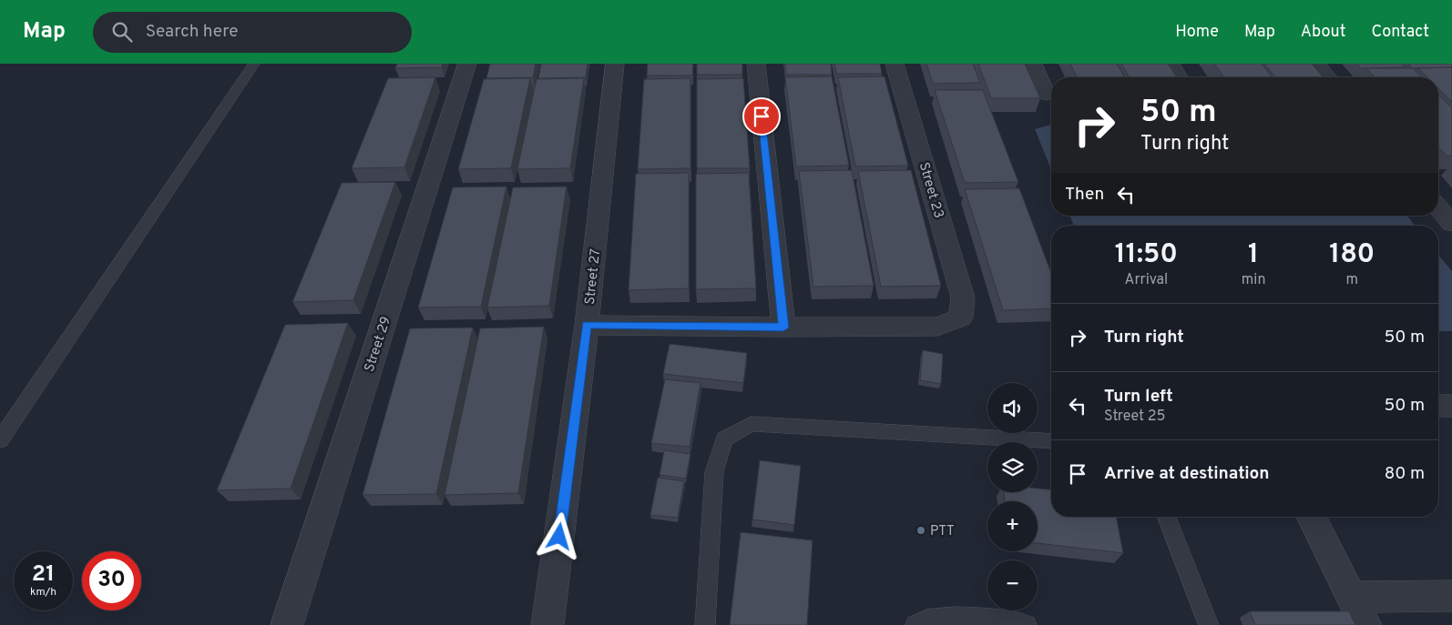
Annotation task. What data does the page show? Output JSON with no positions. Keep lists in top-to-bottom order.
{
  "streets": {
    "street": ["Street 23", "Street 27", "Street 29"]
  },
  "places": ["PTT"],
  "page": {
    "header": "Map",
    "search": "Search here",
    "nav": [
      "Home",
      "Map",
      "About",
      "Contact"
    ],
    "turn": ["50 m", "Turn right"],
    "then": "Then",
    "eta": [
      "11:50",
      "Arrival",
      "1",
      "min",
      "180",
      "m"
    ],
    "list": [
      {
        "name": "Turn right",
        "value": "50 m"
      },
      {
        "name": "Turn left",
        "note": "Street 25",
        "value": "50 m"
      },
      {
        "name": "Arrive at destination",
        "value": "80 m"
      }
    ],
    "map_buttons": ["+", "−"],
    "speed": "21 km/h",
    "limit": "30"
  }
}
